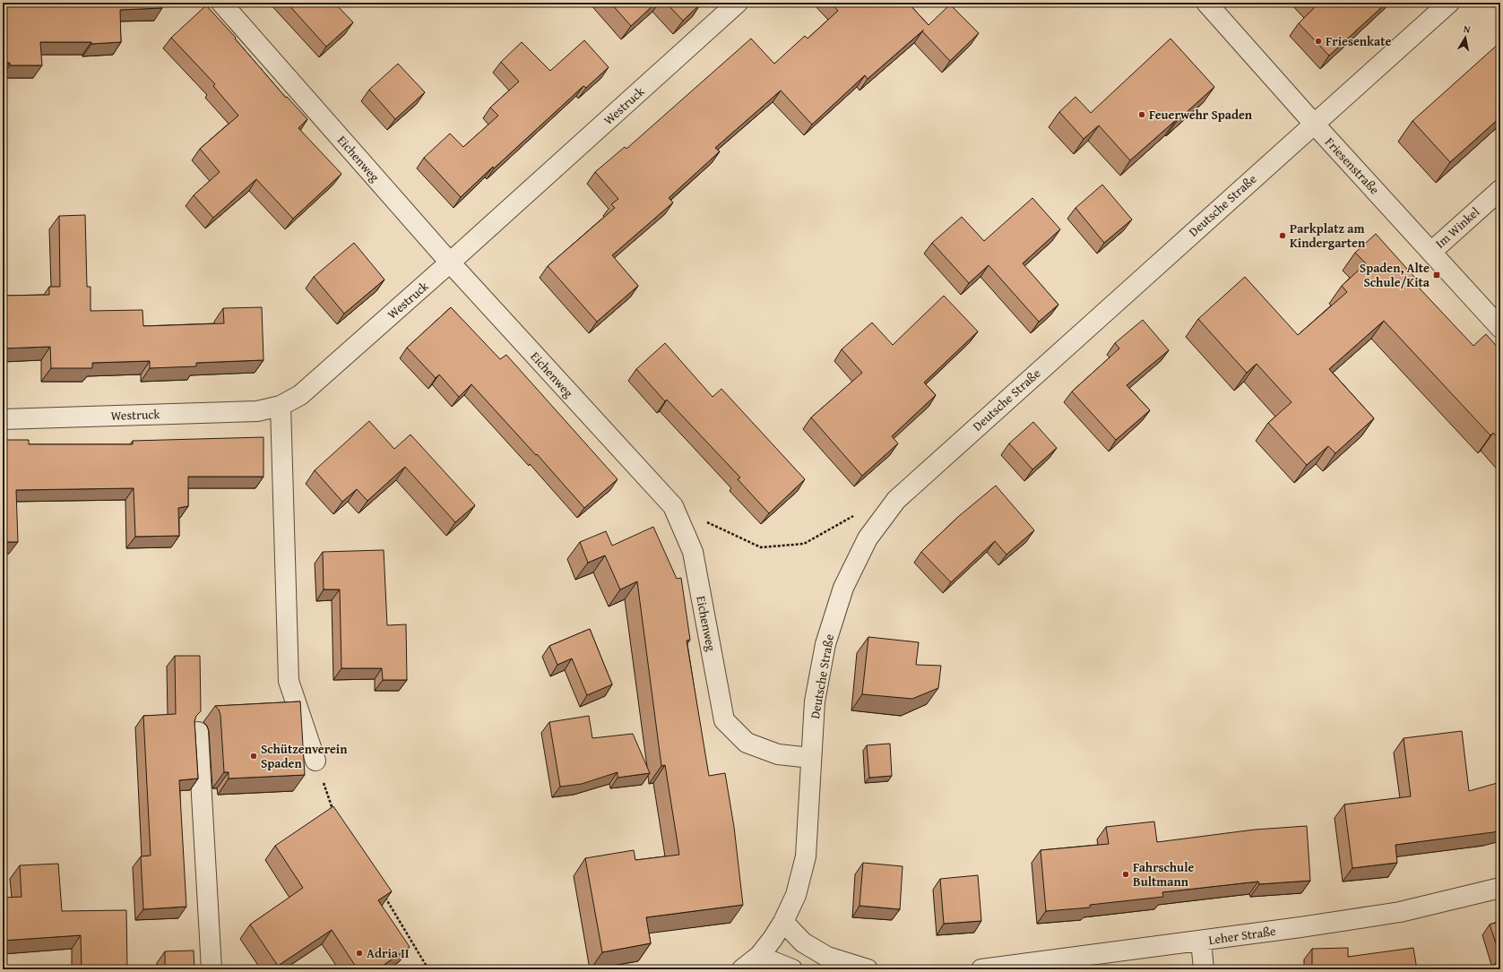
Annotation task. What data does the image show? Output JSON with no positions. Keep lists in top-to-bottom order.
{
  "streets": {
    "street": [
      "Westruck",
      "Eichenweg",
      "Friesenstraße",
      "Deutsche Straße",
      "Im Winkel",
      "Leher Straße"
    ]
  },
  "crossings": [
    ["Westruck", "Eichenweg"],
    ["Eichenweg", "Deutsche Straße"],
    ["Friesenstraße", "Deutsche Straße"],
    ["Friesenstraße", "Im Winkel"]
  ],
  "places": {
    "other": [
      "Friesenkate",
      "Feuerwehr Spaden",
      "Parkplatz am Kindergarten",
      "Schützenverein Spaden",
      "Fahrschule Bultmann",
      "Adria II"
    ],
    "transit": ["Spaden, Alte Schule/Kita"]
  },
  "north": "top"
}
